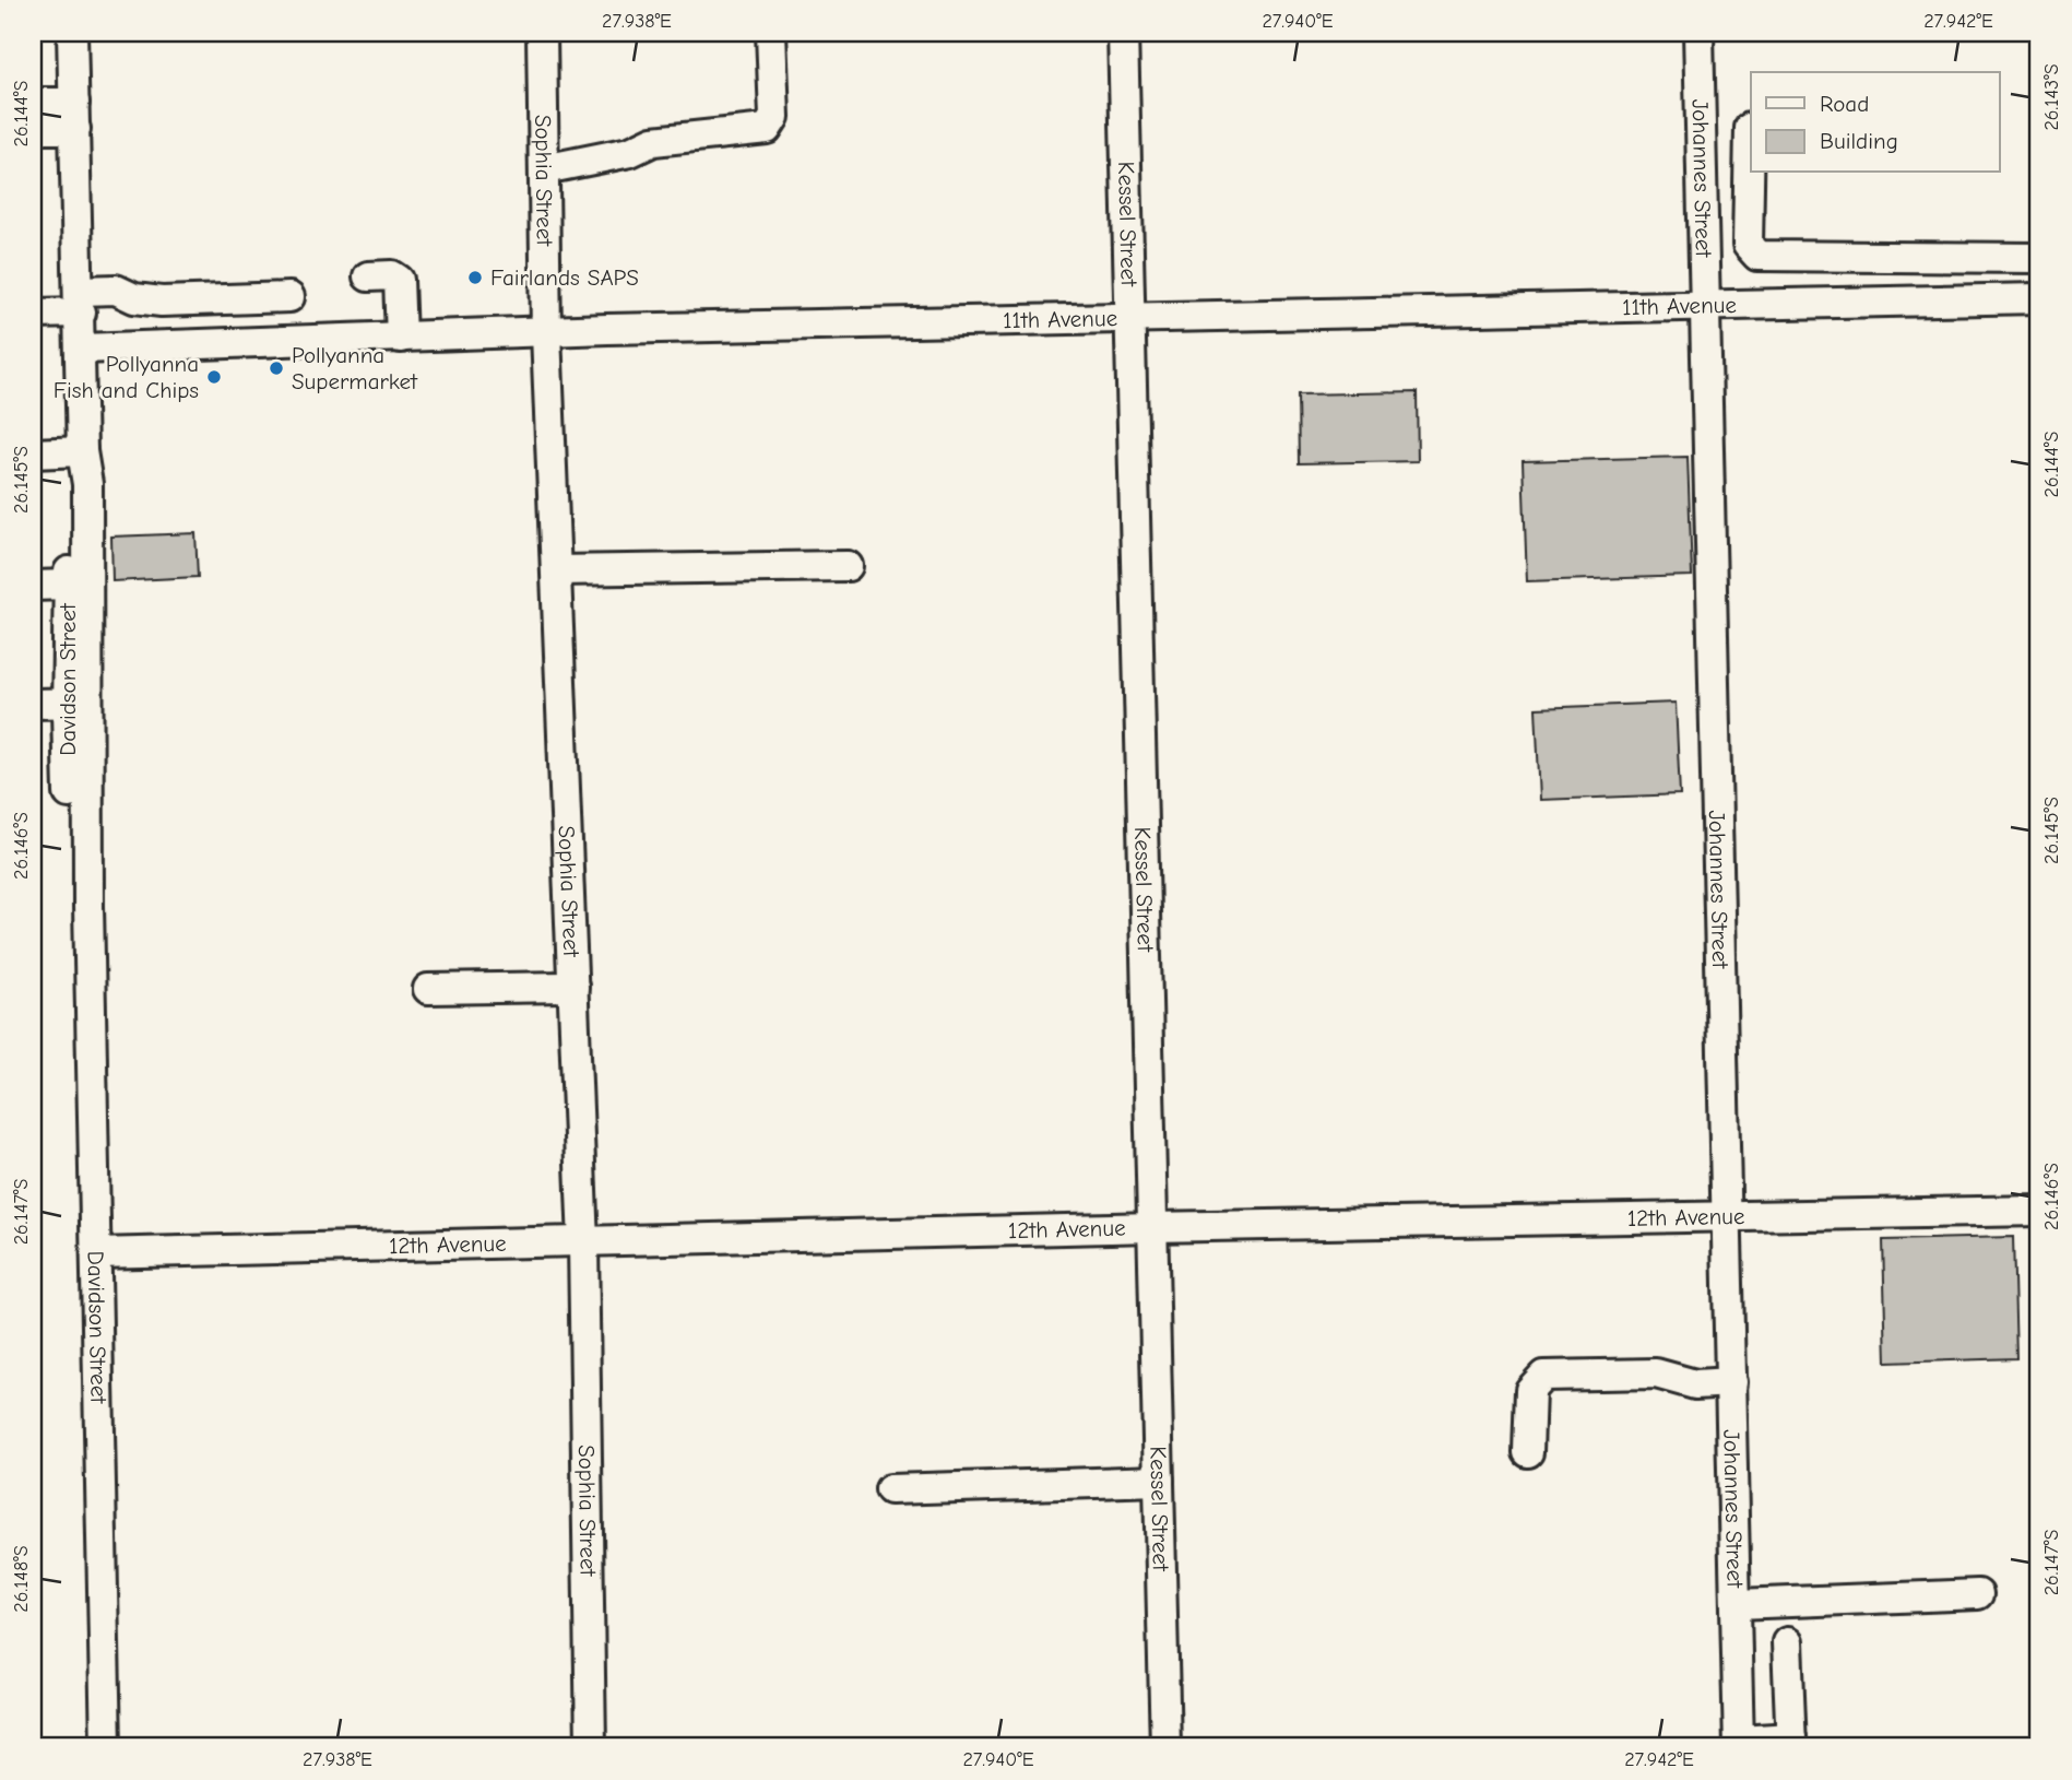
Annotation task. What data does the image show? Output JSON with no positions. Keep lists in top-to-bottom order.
{
  "streets": {
    "street": [
      "Sophia Street",
      "Johannes Street",
      "Kessel Street",
      "11th Avenue",
      "Davidson Street",
      "12th Avenue"
    ]
  },
  "crossings": [
    ["Sophia Street", "11th Avenue"],
    ["Sophia Street", "12th Avenue"],
    ["Johannes Street", "11th Avenue"],
    ["Johannes Street", "12th Avenue"],
    ["Kessel Street", "11th Avenue"],
    ["Kessel Street", "12th Avenue"],
    ["11th Avenue", "Davidson Street"],
    ["Davidson Street", "12th Avenue"]
  ],
  "places": ["Fairlands SAPS", "Pollyanna Supermarket", "Pollyanna Fish and Chips"],
  "legend": ["Road", "Building"],
  "coordinates": [
    "27.938°E",
    "27.940°E",
    "27.942°E",
    "26.143°S",
    "26.144°S",
    "26.145°S",
    "26.146°S",
    "26.147°S",
    "26.148°S"
  ]
}
